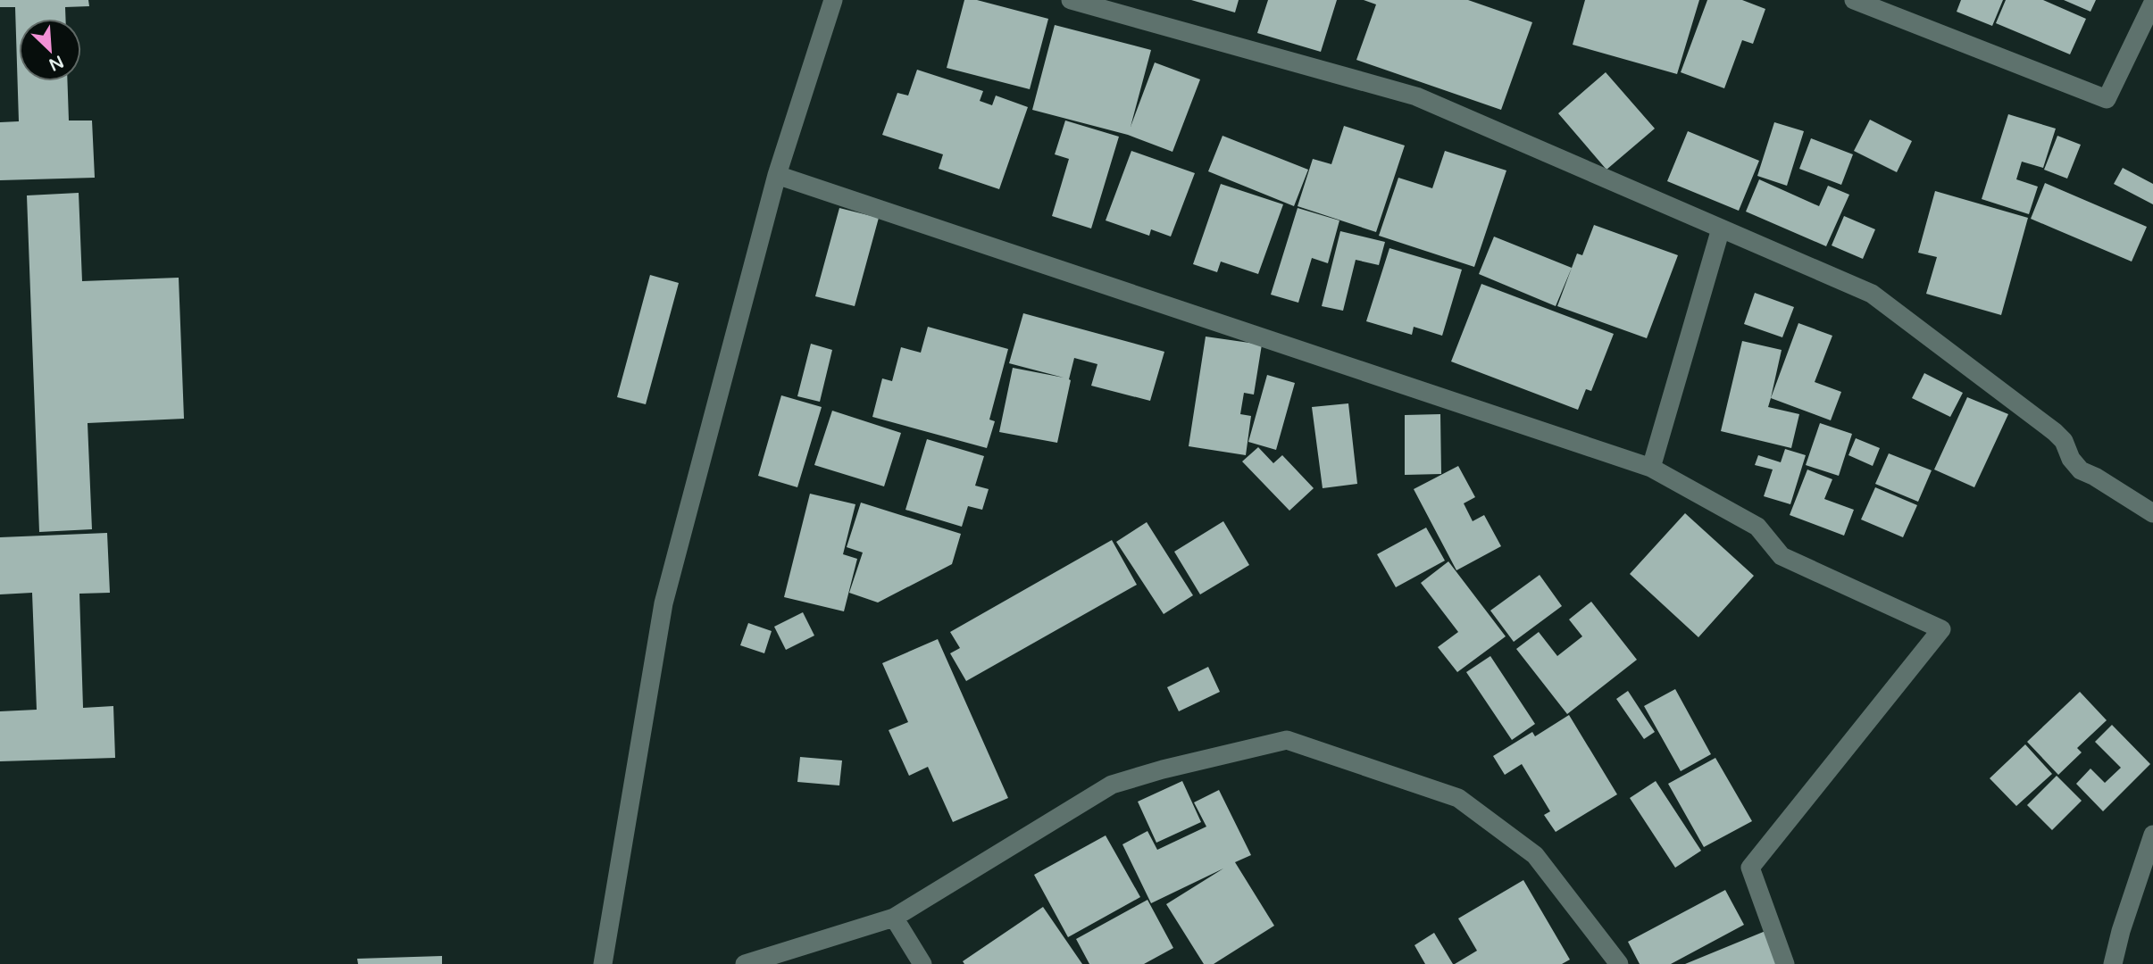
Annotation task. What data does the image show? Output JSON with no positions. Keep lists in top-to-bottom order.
{
  "north": "bottom right"
}
